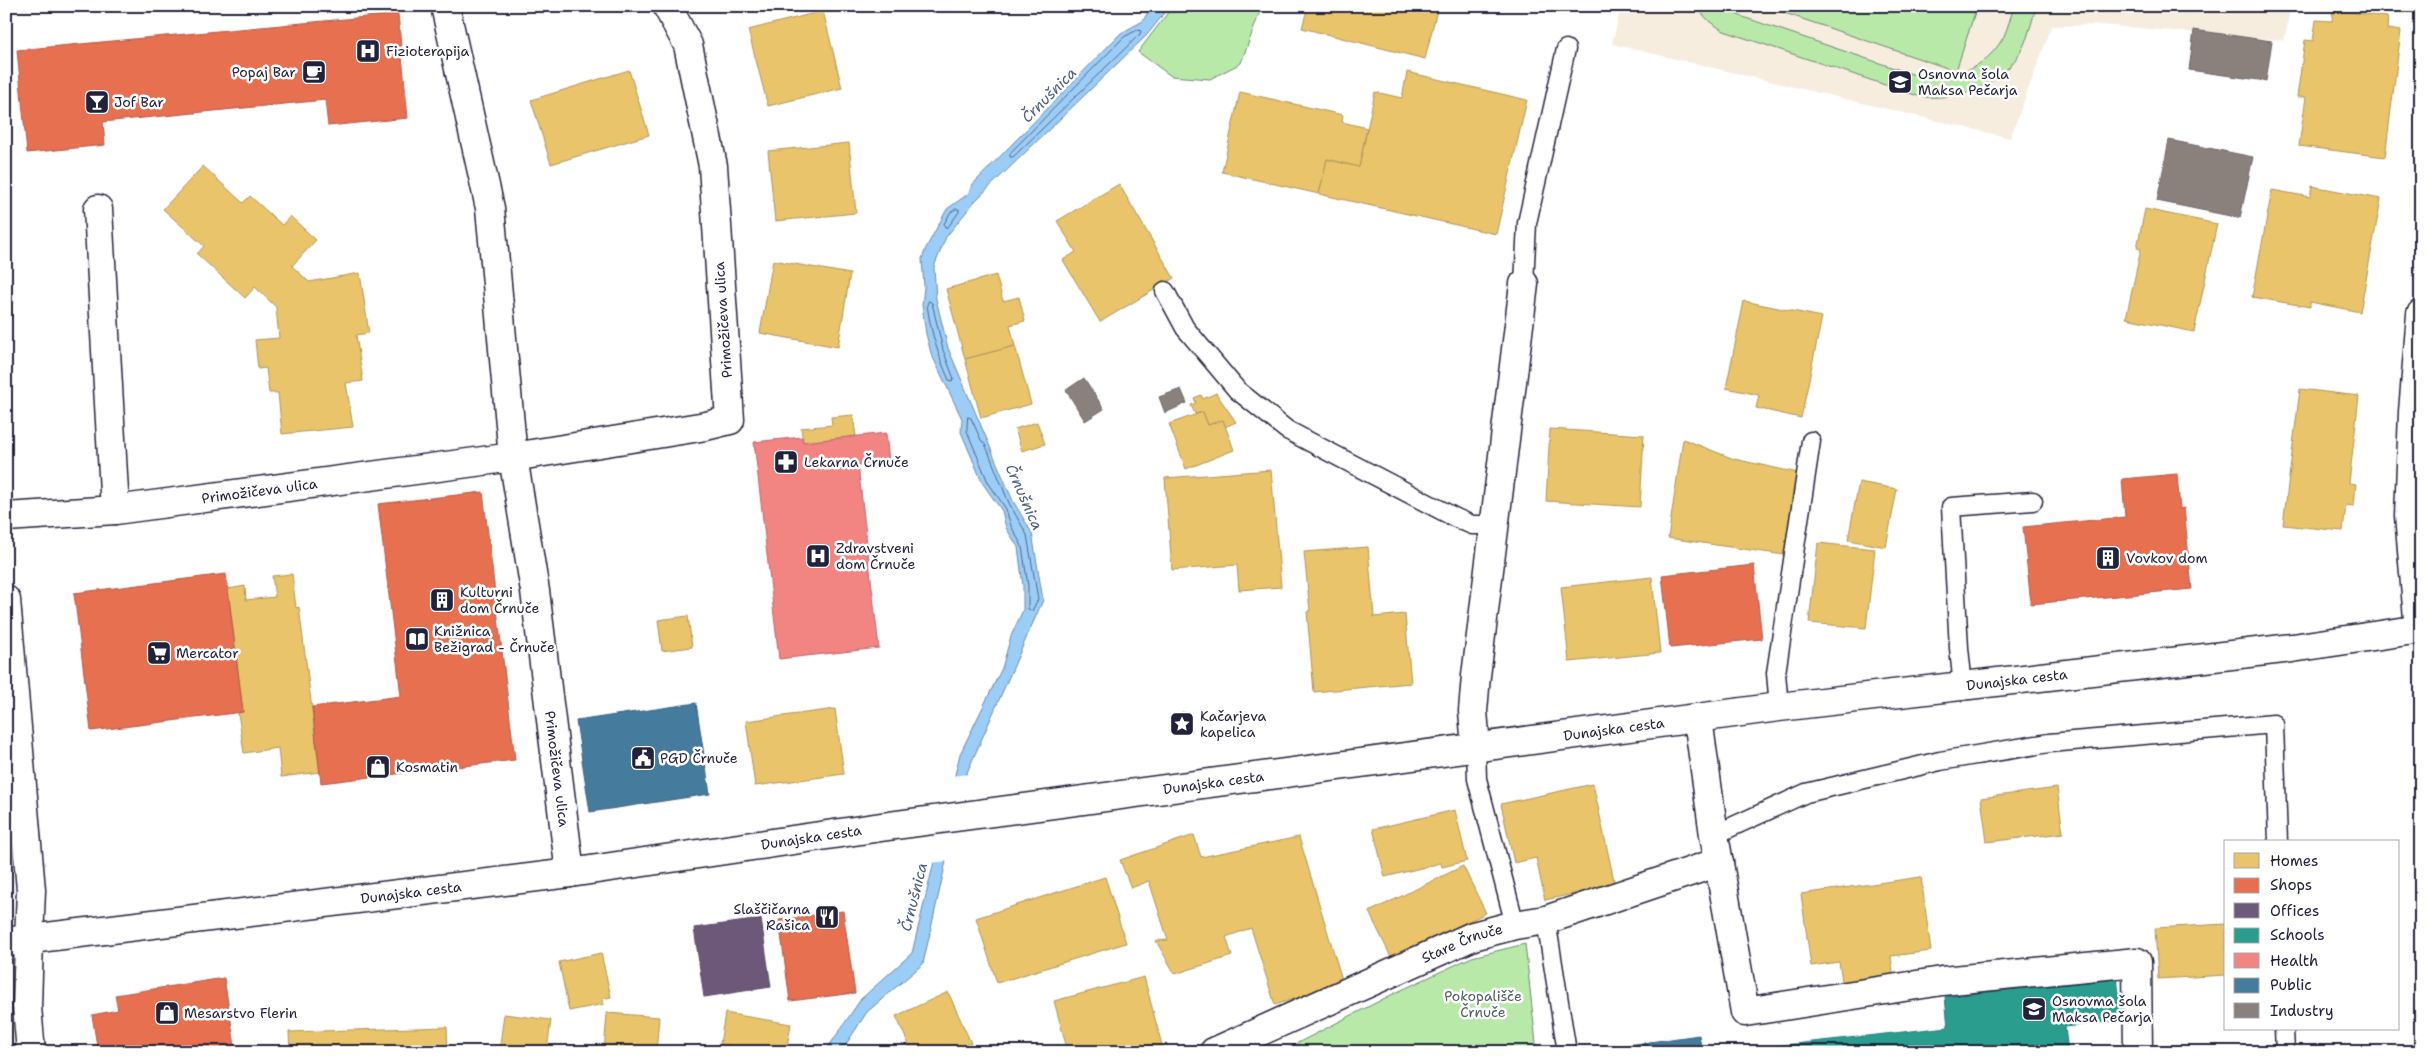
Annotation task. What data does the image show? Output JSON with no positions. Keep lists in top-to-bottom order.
{
  "streets": {
    "street": ["Primožičeva ulica", "Dunajska cesta", "Stare Črnuče"]
  },
  "crossings": [
    ["Primožičeva ulica", "Dunajska cesta"]
  ],
  "water": ["Črnušnica"],
  "parks": ["Pokopališče Črnuče"],
  "places": {
    "hospital": ["Fizioterapija", "Zdravstveni dom Črnuče"],
    "cafe": ["Popaj Bar"],
    "school or university": ["Osnovna šola Maksa Pečarja", "Osnovma šola Maksa Pečarja"],
    "bar": ["Jof Bar"],
    "pharmacy": ["Lekarna Črnuče"],
    "building": ["Vovkov dom", "Kulturni dom Črnuče"],
    "library": ["Knižnica Bežigrad - Črnuče"],
    "supermarket": ["Mercator"],
    "place": ["Kačarjeva kapelica"],
    "public building": ["PGD Črnuče"],
    "shop": ["Kosmatin", "Mesarstvo Flerin"],
    "restaurant": ["Slaščičarna Rašica"]
  },
  "legend": [
    "Homes",
    "Shops",
    "Offices",
    "Schools",
    "Health",
    "Public",
    "Industry"
  ]
}
